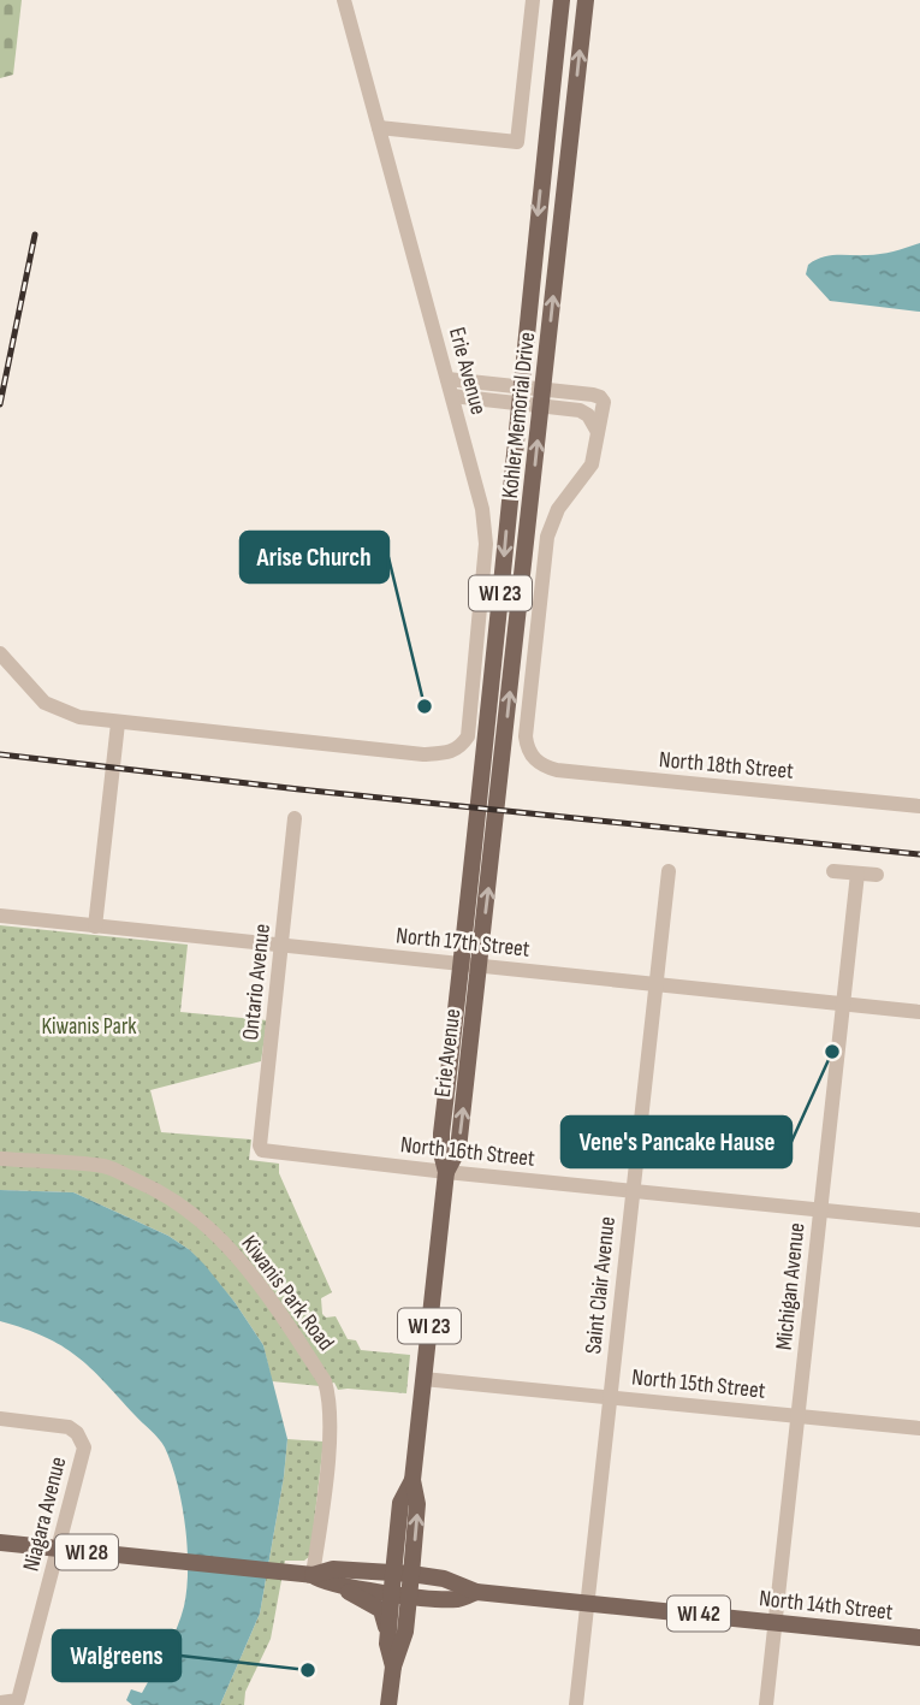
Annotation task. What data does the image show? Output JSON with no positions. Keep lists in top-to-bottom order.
{
  "streets": {
    "main road": [
      "Erie Avenue",
      "Kohler Memorial Drive",
      "WI 23",
      "WI 28",
      "North 14th Street",
      "WI 42"
    ],
    "street": [
      "North 18th Street",
      "North 17th Street",
      "Ontario Avenue",
      "North 16th Street",
      "Saint Clair Avenue",
      "Michigan Avenue",
      "Kiwanis Park Road",
      "North 15th Street",
      "Niagara Avenue"
    ]
  },
  "crossings": [
    ["Erie Avenue", "Kohler Memorial Drive"],
    ["Erie Avenue", "North 17th Street"],
    ["Erie Avenue", "North 16th Street"],
    ["Erie Avenue", "North 15th Street"],
    ["Erie Avenue", "North 14th Street"],
    ["Kohler Memorial Drive", "North 18th Street"],
    ["North 17th Street", "Ontario Avenue"],
    ["North 17th Street", "Saint Clair Avenue"],
    ["North 17th Street", "Michigan Avenue"],
    ["Ontario Avenue", "North 16th Street"],
    ["North 16th Street", "Saint Clair Avenue"],
    ["North 16th Street", "Michigan Avenue"],
    ["Saint Clair Avenue", "North 15th Street"],
    ["Saint Clair Avenue", "North 14th Street"],
    ["Michigan Avenue", "North 15th Street"],
    ["Michigan Avenue", "North 14th Street"],
    ["Kiwanis Park Road", "North 14th Street"],
    ["Niagara Avenue", "North 14th Street"]
  ],
  "parks": ["Kiwanis Park"],
  "places": ["Arise Church", "Vene's Pancake Hause", "Walgreens"]
}
